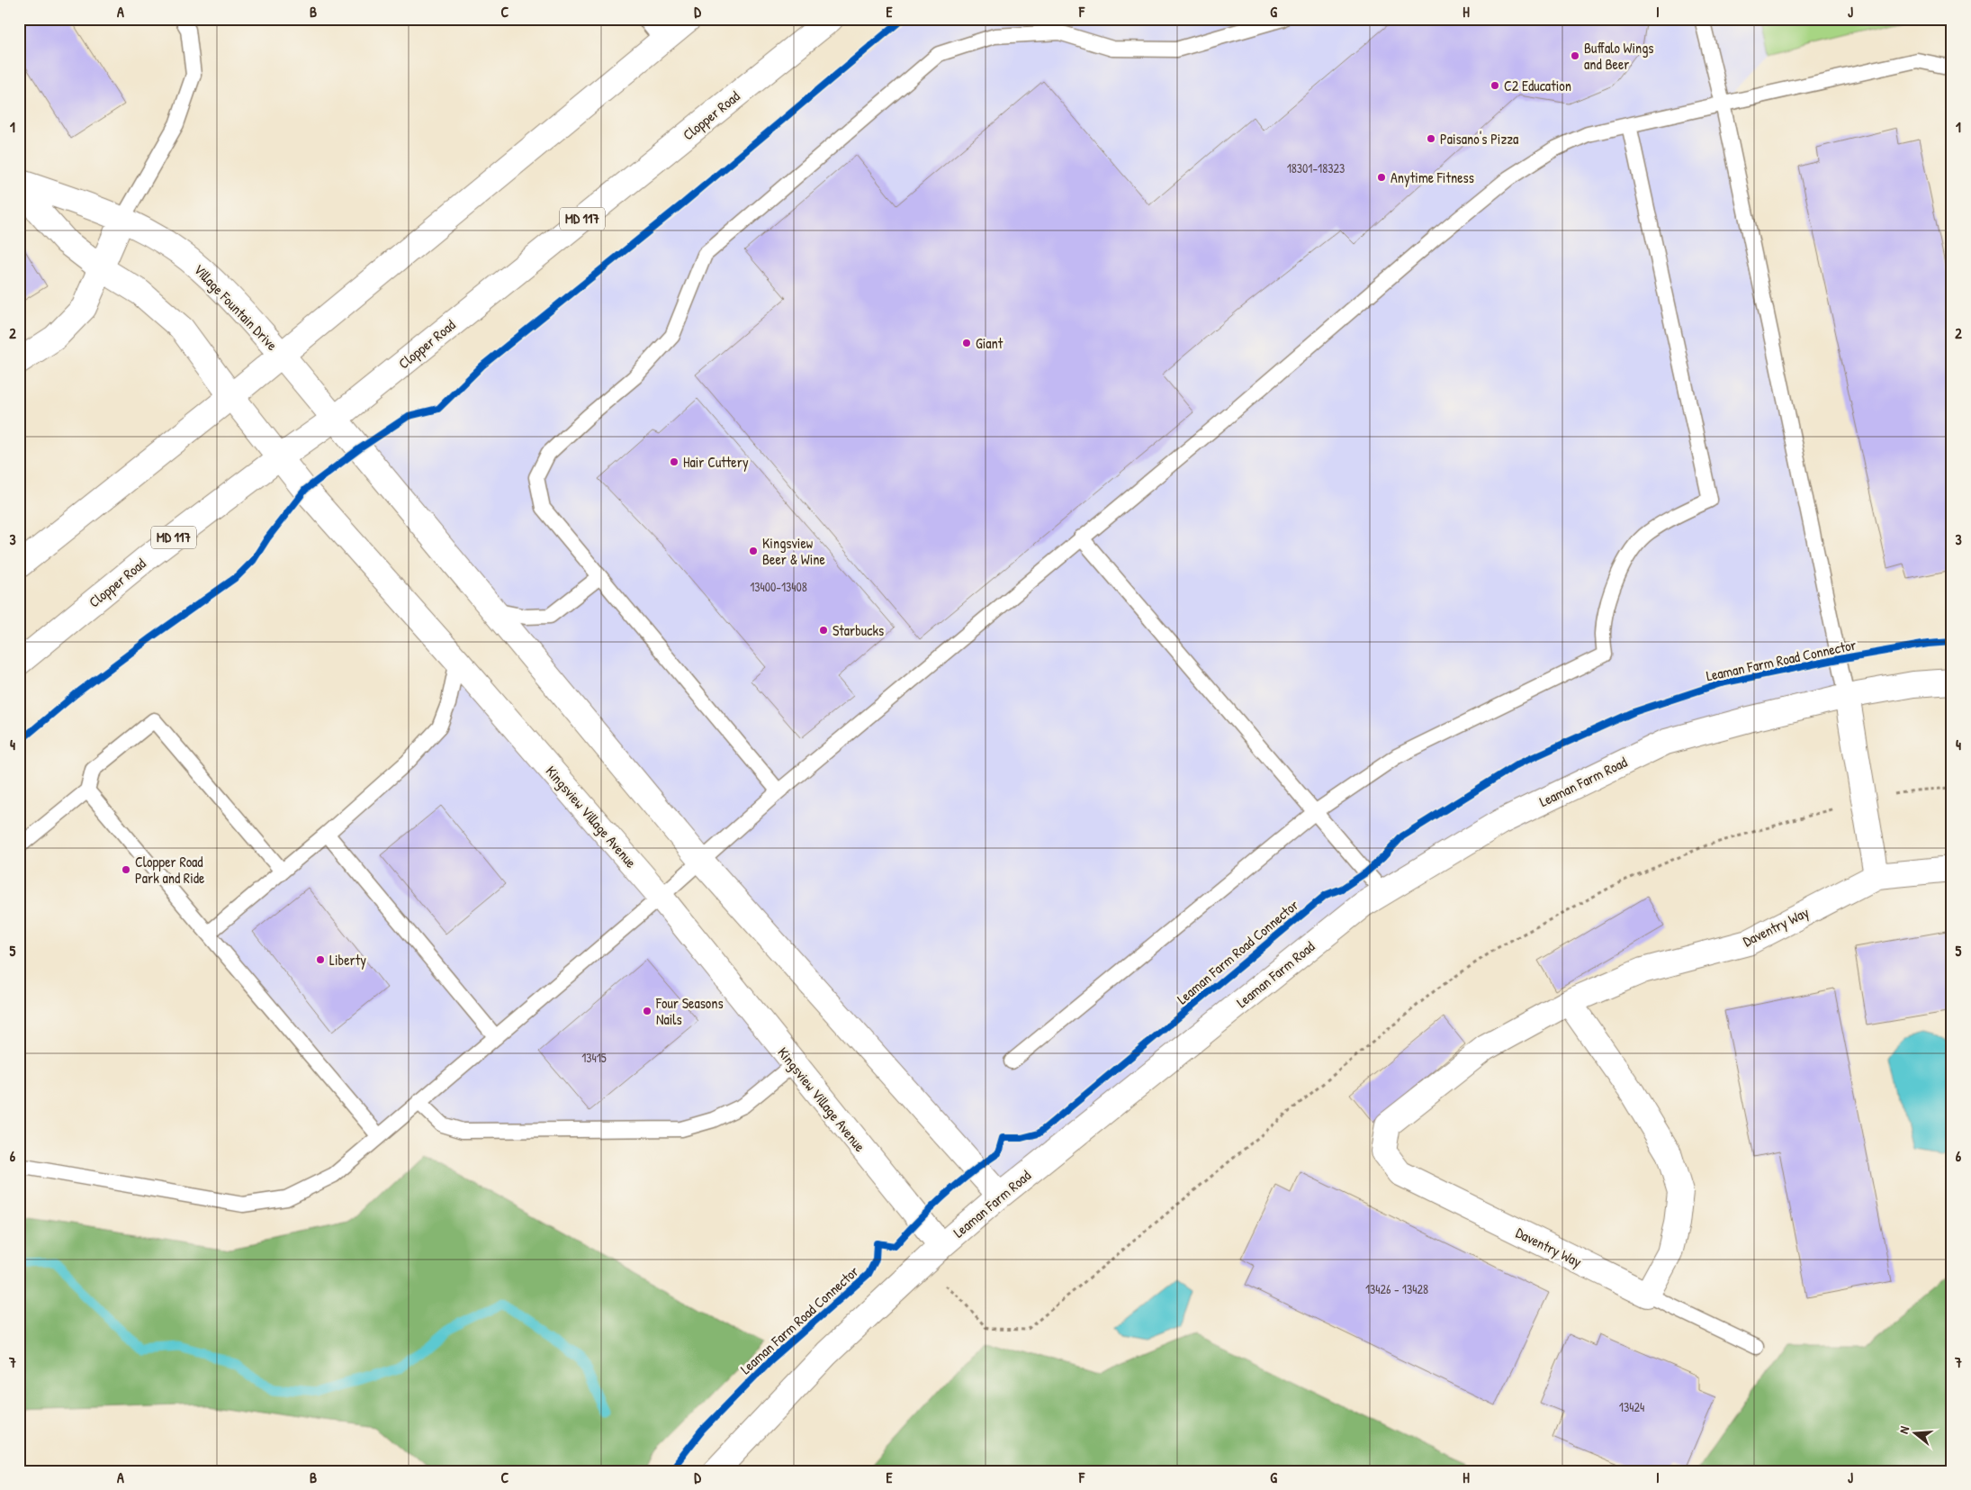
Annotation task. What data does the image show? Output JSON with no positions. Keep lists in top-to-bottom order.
{
  "streets": {
    "street": [
      "Clopper Road",
      "MD 117",
      "Village Fountain Drive",
      "Leaman Farm Road",
      "Kingsview Village Avenue",
      "Daventry Way"
    ],
    "cycle path": ["Leaman Farm Road Connector"]
  },
  "crossings": [
    ["Clopper Road", "Kingsview Village Avenue"],
    ["Leaman Farm Road", "Kingsview Village Avenue"]
  ],
  "places": [
    "Buffalo Wings and Beer",
    "C2 Education",
    "Paisano's Pizza",
    "Anytime Fitness",
    "Giant",
    "Hair Cuttery",
    "Kingsview Beer & Wine",
    "Starbucks",
    "Clopper Road Park and Ride",
    "Liberty",
    "Four Seasons Nails"
  ],
  "house_numbers": [
    "18301-18323",
    "13400-13408",
    "13415",
    "13426 - 13428",
    "13424"
  ],
  "north": "left",
  "grid": {
    "columns": [
      "A",
      "B",
      "C",
      "D",
      "E",
      "F",
      "G",
      "H",
      "I",
      "J"
    ],
    "rows": [
      "1",
      "2",
      "3",
      "4",
      "5",
      "6",
      "7"
    ]
  }
}
